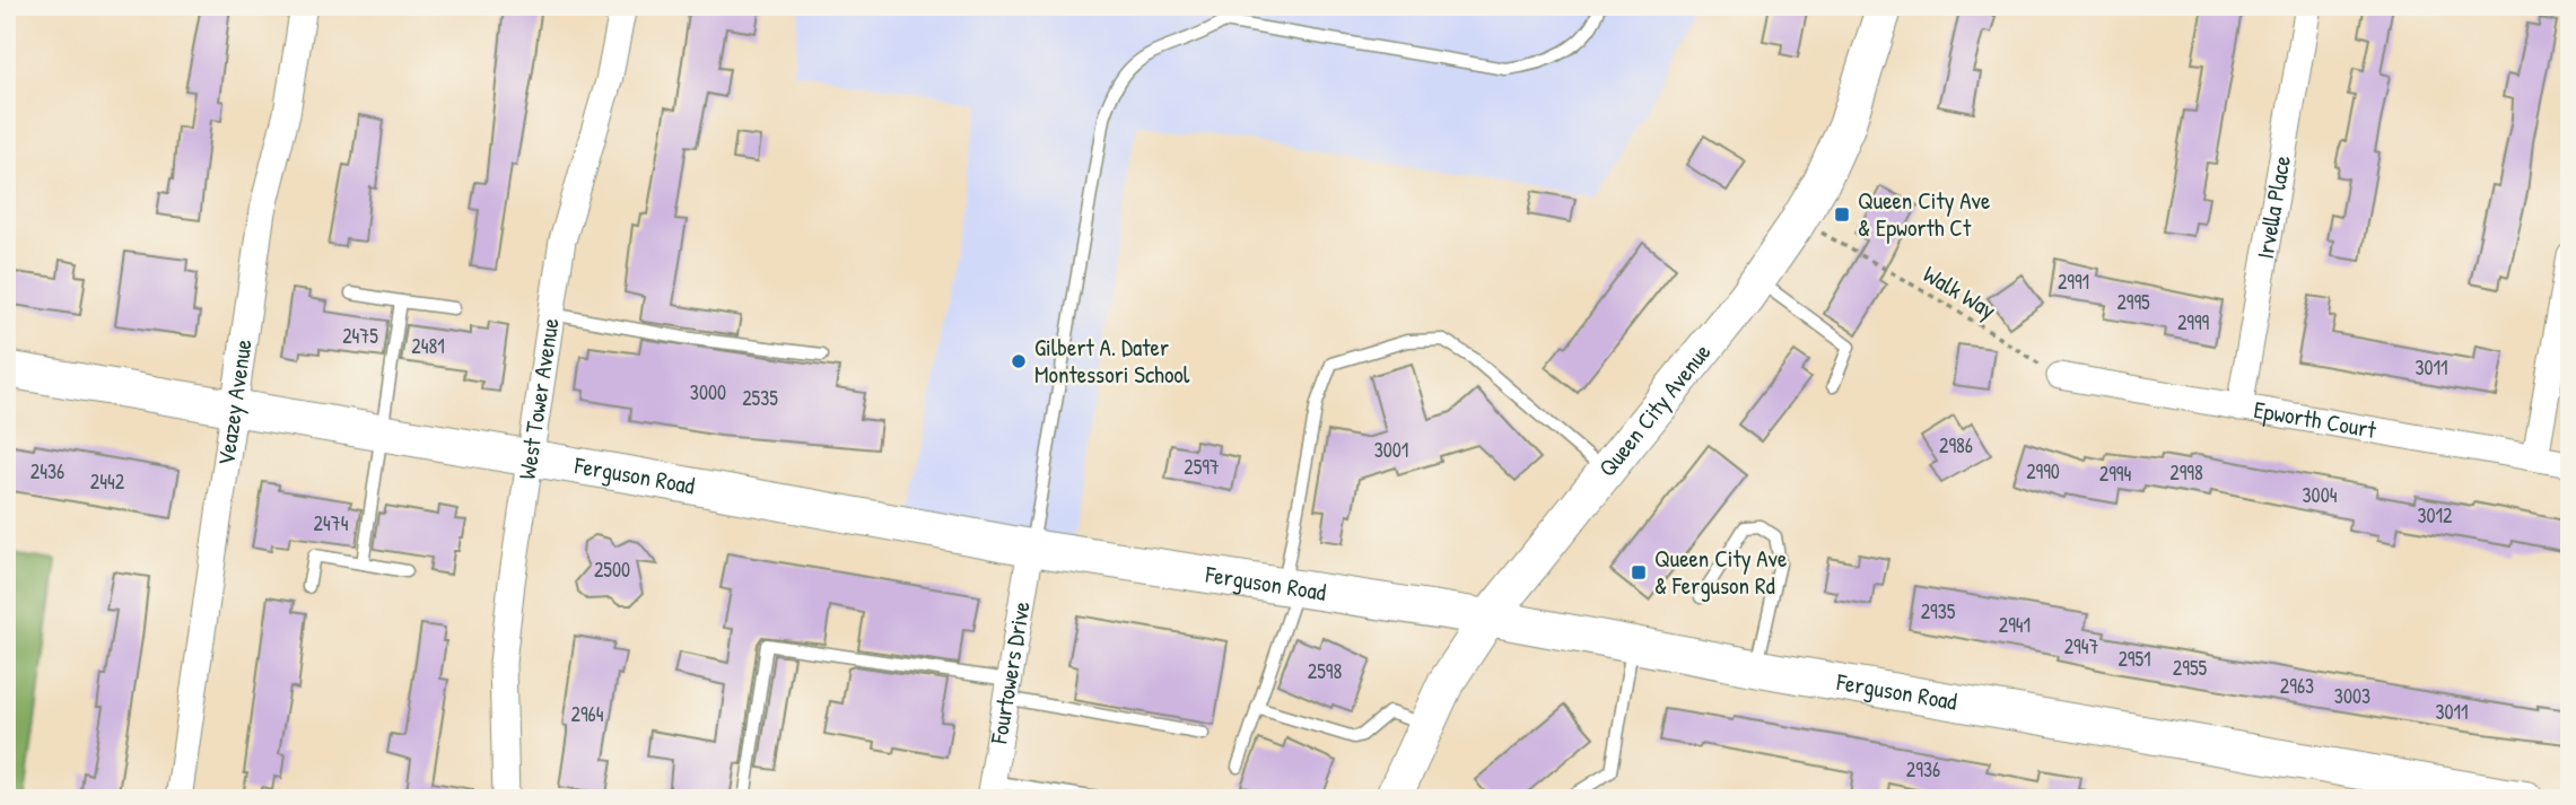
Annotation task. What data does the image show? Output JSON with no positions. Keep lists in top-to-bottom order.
{
  "streets": {
    "street": [
      "Irvella Place",
      "West Tower Avenue",
      "Veazey Avenue",
      "Queen City Avenue",
      "Epworth Court",
      "Ferguson Road",
      "Fourtowers Drive"
    ],
    "path": ["Walk Way"]
  },
  "crossings": [
    ["Irvella Place", "Epworth Court"],
    ["Walk Way", "Queen City Avenue"],
    ["Walk Way", "Epworth Court"],
    ["West Tower Avenue", "Ferguson Road"],
    ["Veazey Avenue", "Ferguson Road"],
    ["Queen City Avenue", "Ferguson Road"],
    ["Ferguson Road", "Fourtowers Drive"]
  ],
  "places": {
    "transit": ["Queen City Ave & Epworth Ct", "Queen City Ave & Ferguson Rd"],
    "other": ["Gilbert A. Dater Montessori School"]
  },
  "house_numbers": [
    "2991",
    "2995",
    "2999",
    "2475",
    "2481",
    "3011",
    "3000",
    "2535",
    "2986",
    "3001",
    "2597",
    "2436",
    "2990",
    "2998",
    "2994",
    "2442",
    "3004",
    "3012",
    "2474",
    "2500",
    "2935",
    "2941",
    "2947",
    "2951",
    "2955",
    "2598",
    "2963",
    "3003",
    "3011",
    "2964",
    "2936"
  ]
}
